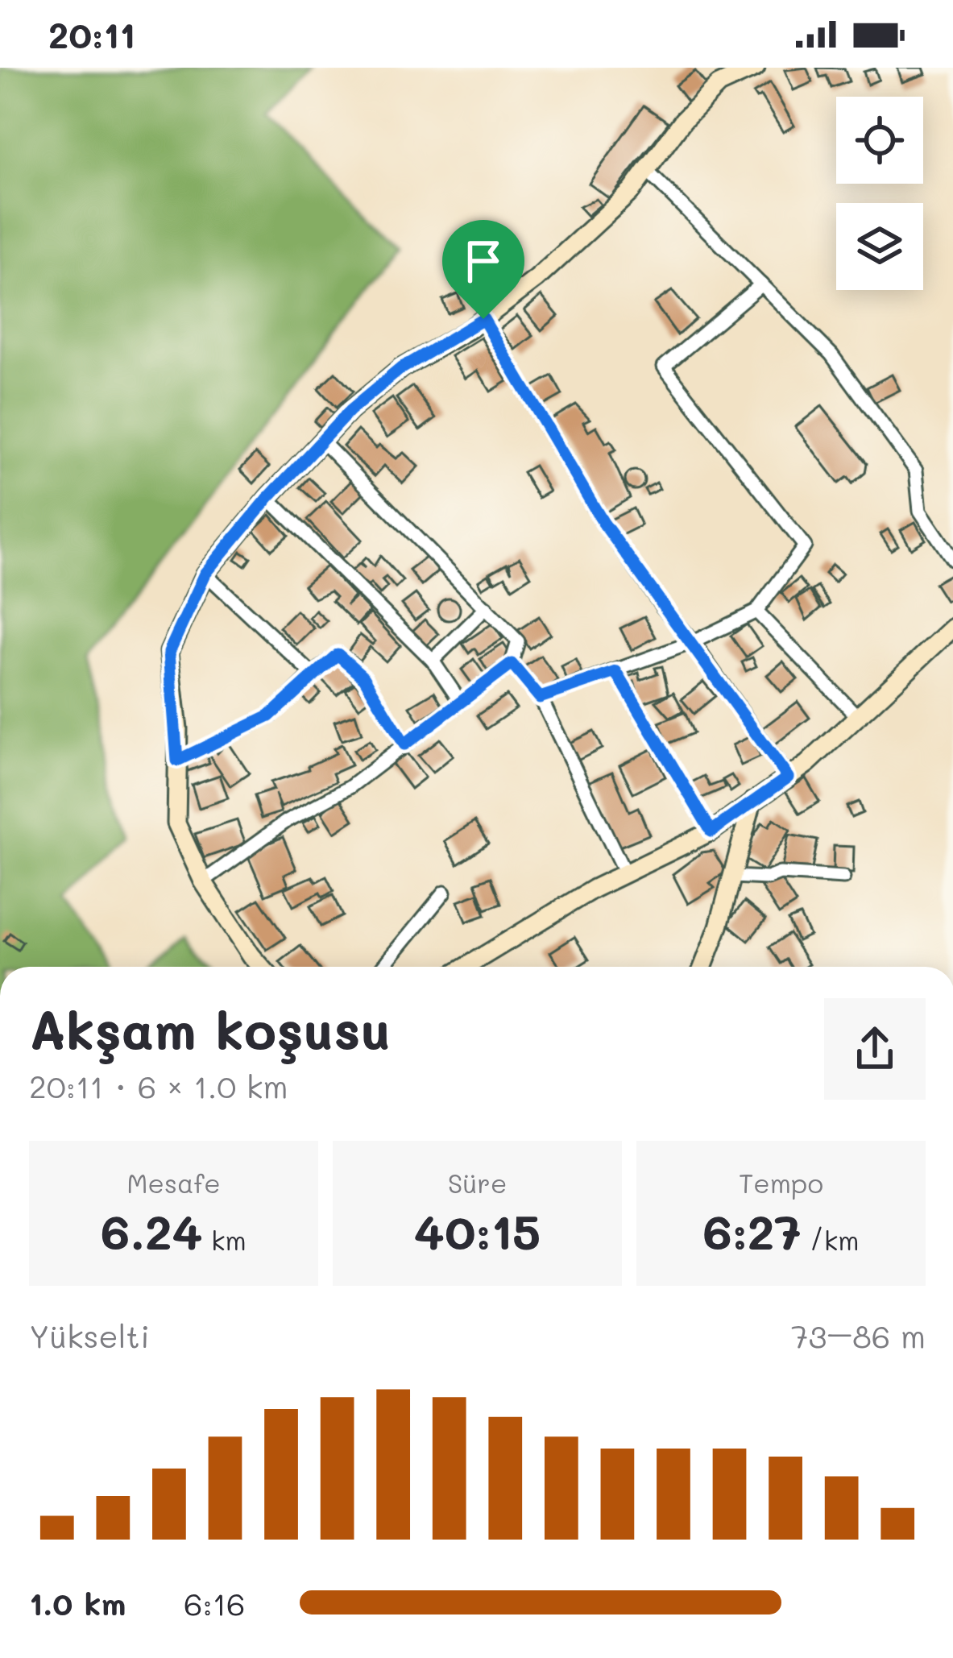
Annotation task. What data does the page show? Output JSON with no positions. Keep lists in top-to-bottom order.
{
  "page": {
    "status": "20:11",
    "heading": ["Akşam koşusu", "20:11 · 6 × 1.0 km"],
    "stats": [
      ["Mesafe", "6.24 km"],
      ["Süre", "40:15"],
      ["Tempo", "6:27 /km"]
    ],
    "chart": ["Yükselti", "73–86 m"],
    "list": [
      {
        "name": "1.0 km",
        "note": "6:16"
      }
    ]
  }
}
